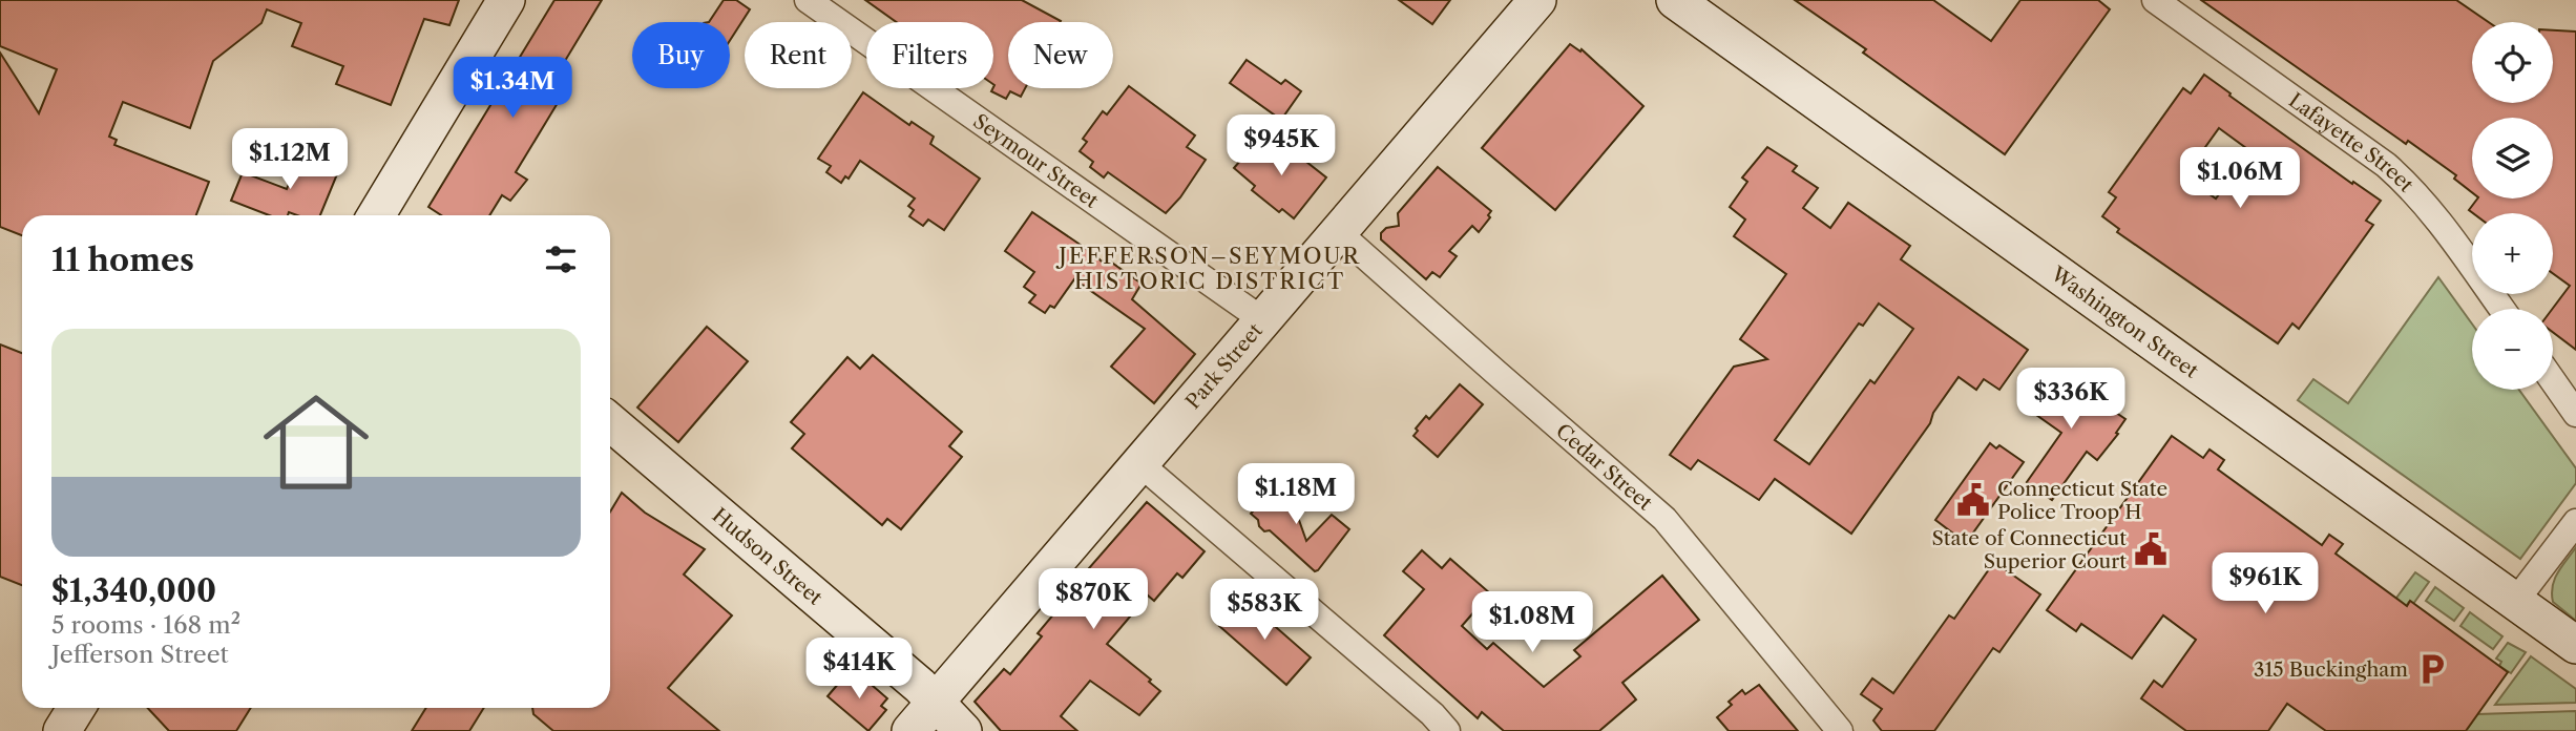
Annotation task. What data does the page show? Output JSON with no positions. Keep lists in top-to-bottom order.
{
  "streets": {
    "main road": ["Washington Street", "Park Street", "Hudson Street"],
    "street": ["Lafayette Street", "Seymour Street", "Cedar Street"]
  },
  "crossings": [
    ["Seymour Street", "Park Street"],
    ["Park Street", "Cedar Street"],
    ["Park Street", "Hudson Street"]
  ],
  "districts": ["JEFFERSON–SEYMOUR HISTORIC DISTRICT"],
  "places": {
    "public building": ["Connecticut State Police Troop H", "State of Connecticut Superior Court"],
    "parking": ["315 Buckingham"]
  },
  "page": {
    "map_buttons": ["+", "−"],
    "chip": [
      "Buy",
      "Rent",
      "Filters",
      "New"
    ],
    "price": [
      "$1.34M",
      "$945K",
      "$1.12M",
      "$1.06M",
      "$336K",
      "$1.18M",
      "$961K",
      "$870K",
      "$583K",
      "$1.08M",
      "$414K"
    ],
    "heading": "11 homes",
    "list": [
      {
        "name": "$1,340,000",
        "note": "5 rooms · 168 m² · Jefferson Street"
      }
    ]
  }
}
